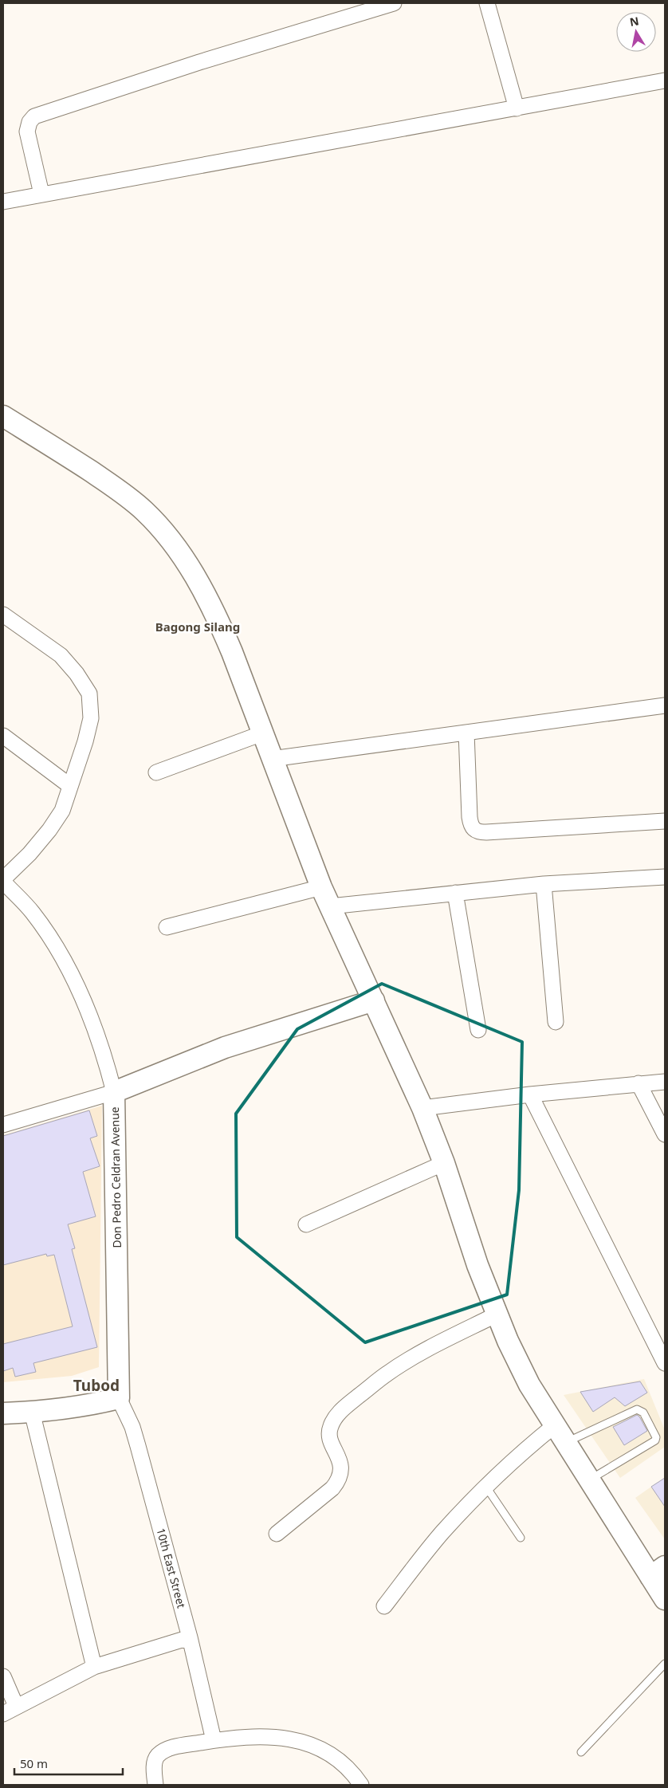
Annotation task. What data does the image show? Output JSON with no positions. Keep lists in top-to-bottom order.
{
  "streets": {
    "main road": ["Don Pedro Celdran Avenue"],
    "street": ["10th East Street"]
  },
  "crossings": [
    ["Don Pedro Celdran Avenue", "10th East Street"]
  ],
  "districts": ["Bagong Silang", "Tubod"],
  "scale_bar": "50 m",
  "north": "top"
}
